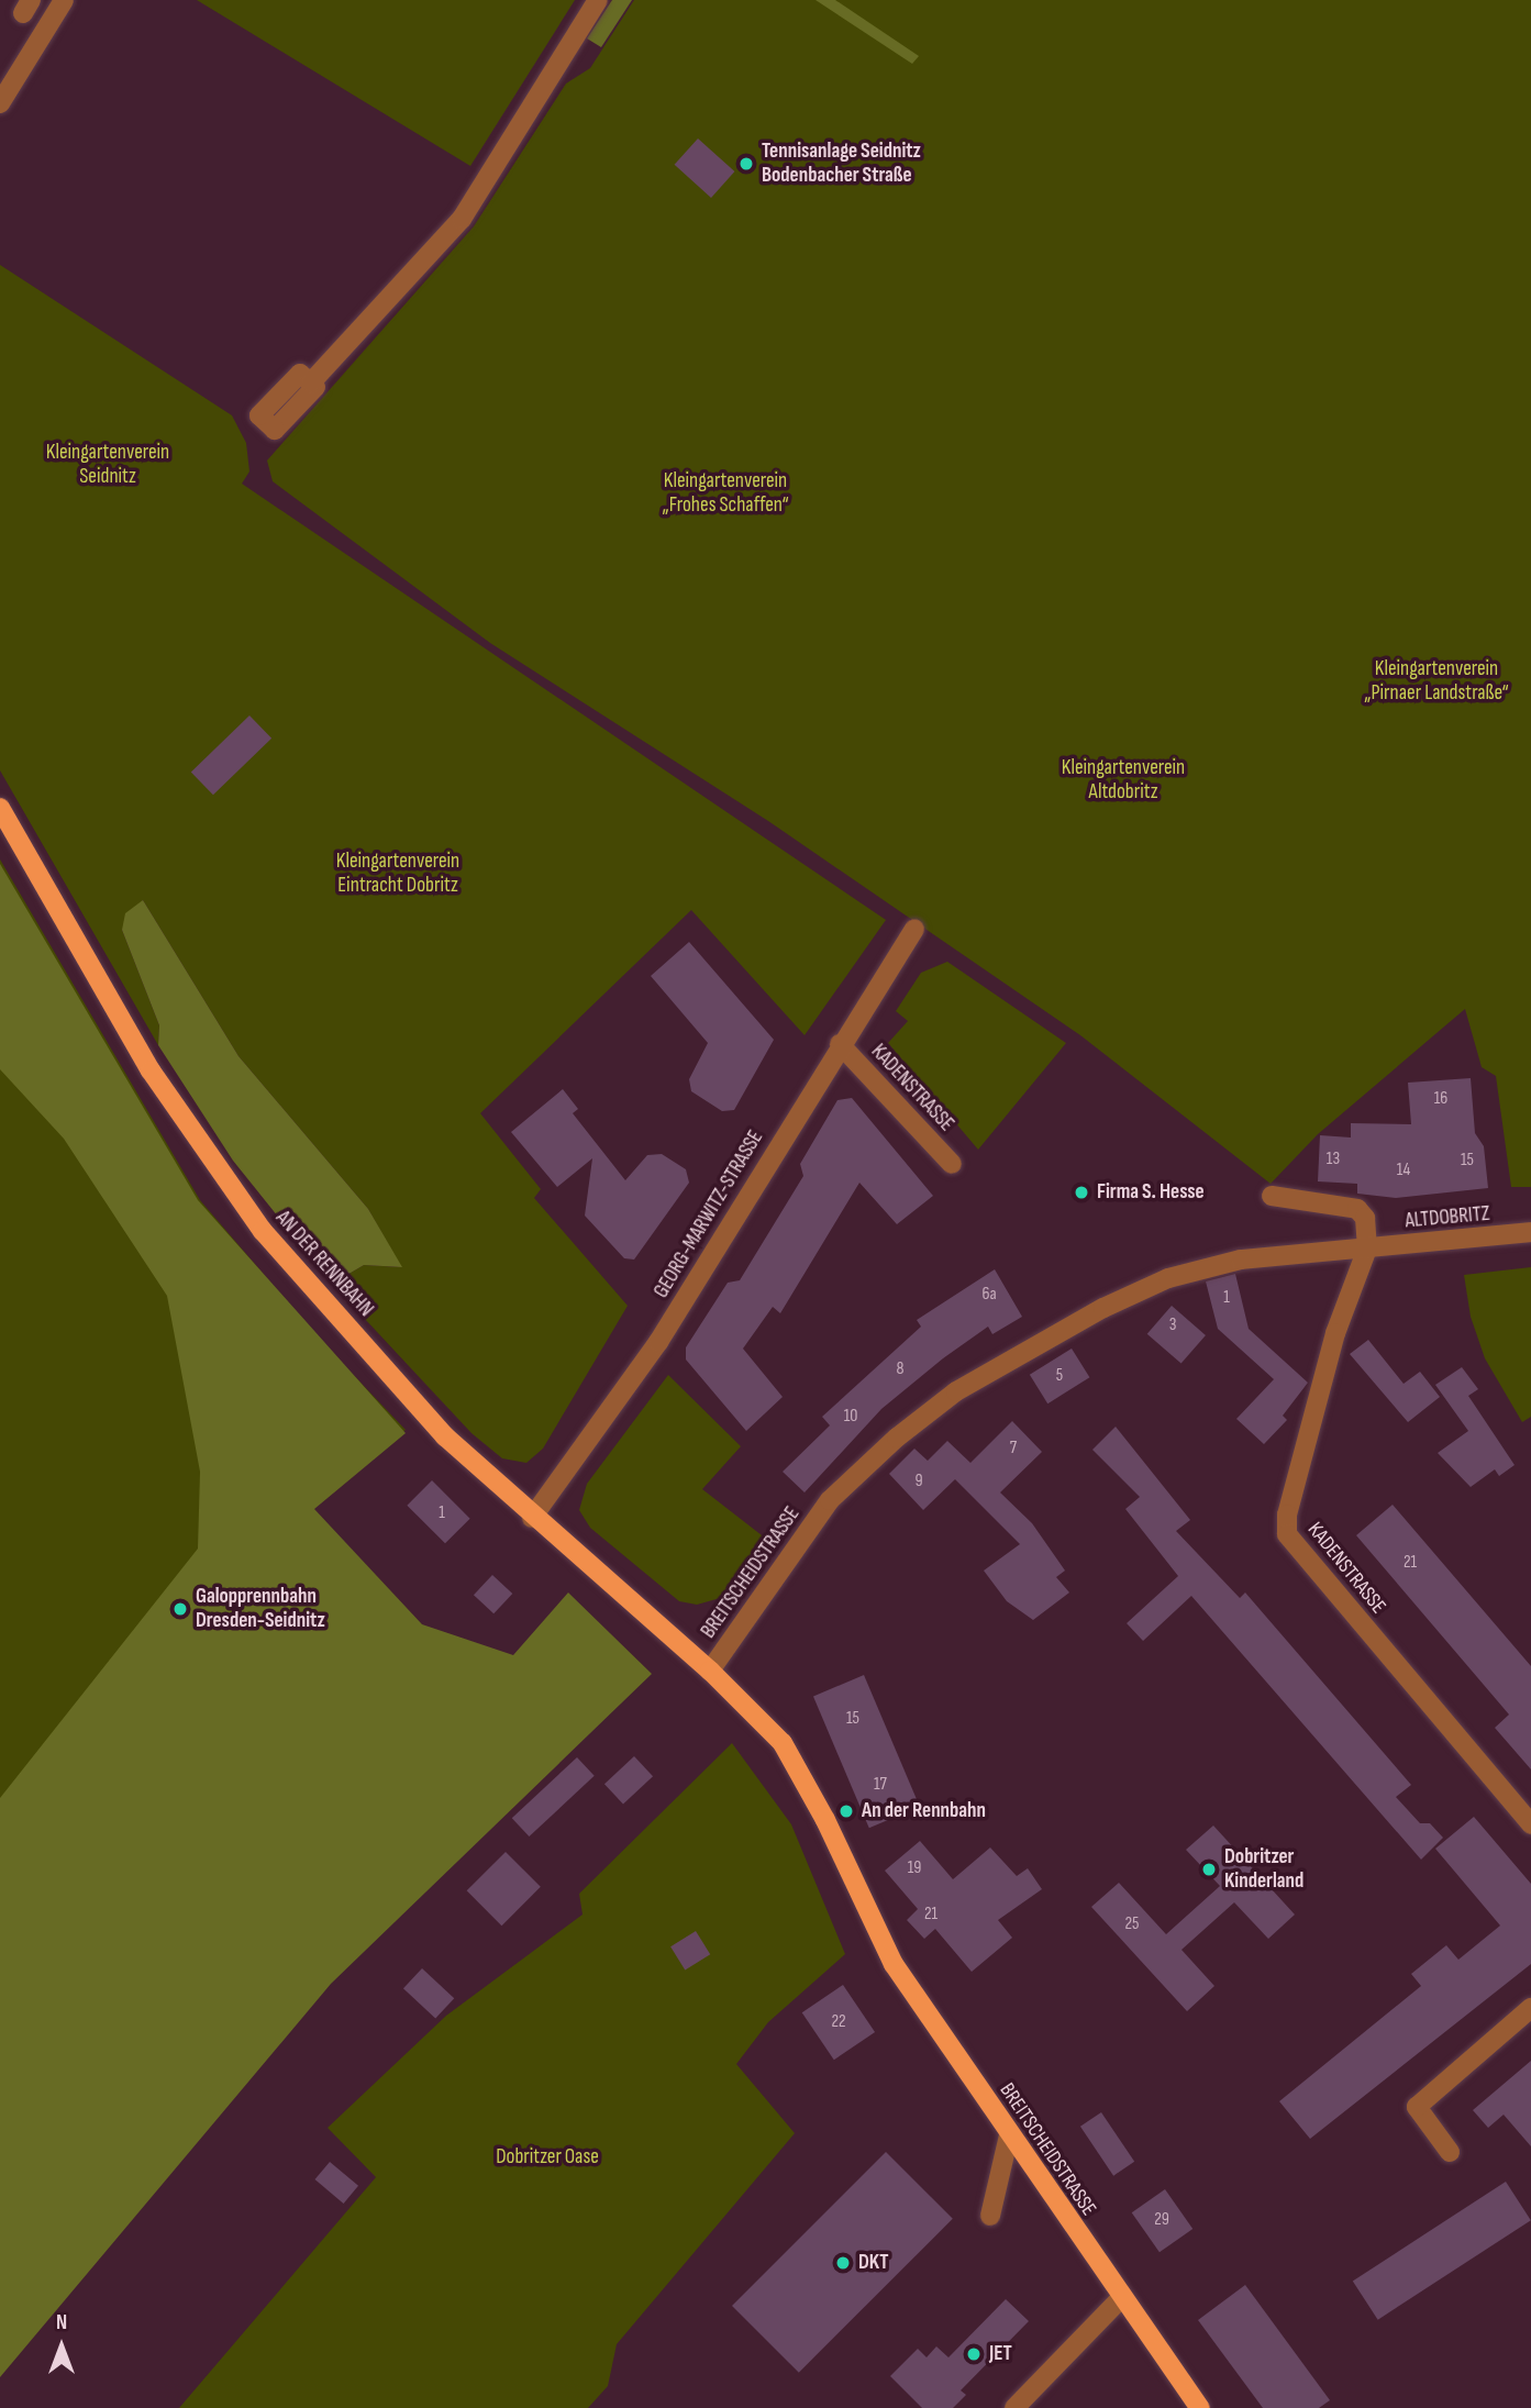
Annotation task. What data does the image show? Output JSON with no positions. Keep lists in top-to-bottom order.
{
  "streets": {
    "main road": ["AN DER RENNBAHN", "BREITSCHEIDSTRASSE"],
    "street": ["KADENSTRASSE", "GEORG-MARWITZ-STRASSE", "ALTDOBRITZ"]
  },
  "crossings": [
    ["KADENSTRASSE", "GEORG-MARWITZ-STRASSE"],
    ["KADENSTRASSE", "ALTDOBRITZ"],
    ["KADENSTRASSE", "BREITSCHEIDSTRASSE"],
    ["GEORG-MARWITZ-STRASSE", "AN DER RENNBAHN"],
    ["ALTDOBRITZ", "BREITSCHEIDSTRASSE"],
    ["AN DER RENNBAHN", "BREITSCHEIDSTRASSE"]
  ],
  "parks": [
    "Kleingartenverein Seidnitz",
    "Kleingartenverein „Frohes Schaffen“",
    "Kleingartenverein „Pirnaer Landstraße“",
    "Kleingartenverein Altdobritz",
    "Kleingartenverein Eintracht Dobritz",
    "Dobritzer Oase"
  ],
  "places": [
    "Tennisanlage Seidnitz Bodenbacher Straße",
    "Firma S. Hesse",
    "Galopprennbahn Dresden-Seidnitz",
    "An der Rennbahn",
    "Dobritzer Kinderland",
    "DKT",
    "JET"
  ],
  "house_numbers": [
    "16",
    "13",
    "15",
    "14",
    "6a",
    "1",
    "3",
    "8",
    "5",
    "10",
    "7",
    "9",
    "1",
    "21",
    "15",
    "17",
    "19",
    "21",
    "25",
    "22",
    "29"
  ],
  "north": "top"
}
